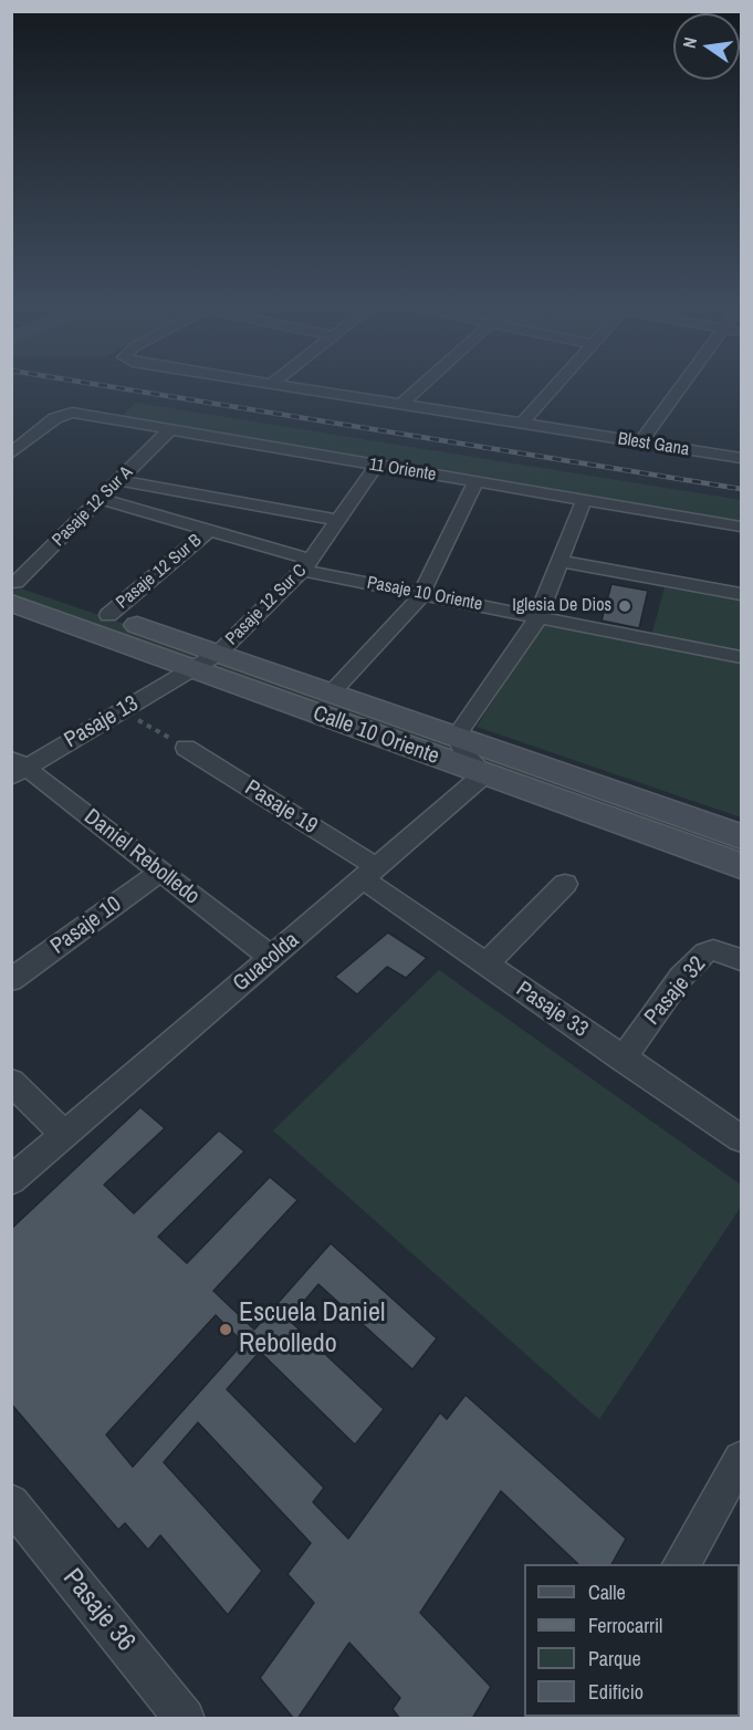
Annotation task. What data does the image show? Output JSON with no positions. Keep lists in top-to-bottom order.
{
  "streets": {
    "main road": ["Calle 10 Oriente"],
    "street": [
      "Blest Gana",
      "11 Oriente",
      "Pasaje 12 Sur A",
      "Pasaje 12 Sur B",
      "Pasaje 10 Oriente",
      "Pasaje 12 Sur C",
      "Pasaje 13",
      "Pasaje 19",
      "Daniel Rebolledo",
      "Pasaje 10",
      "Guacolda",
      "Pasaje 32",
      "Pasaje 33",
      "Pasaje 36"
    ]
  },
  "crossings": [
    ["11 Oriente", "Pasaje 12 Sur A"],
    ["11 Oriente", "Pasaje 12 Sur C"],
    ["Pasaje 12 Sur A", "Pasaje 10 Oriente"],
    ["Pasaje 12 Sur A", "Calle 10 Oriente"],
    ["Pasaje 12 Sur B", "Pasaje 10 Oriente"],
    ["Pasaje 12 Sur B", "Calle 10 Oriente"],
    ["Pasaje 10 Oriente", "Pasaje 12 Sur C"],
    ["Pasaje 12 Sur C", "Pasaje 13"],
    ["Pasaje 12 Sur C", "Calle 10 Oriente"],
    ["Pasaje 13", "Calle 10 Oriente"],
    ["Pasaje 13", "Daniel Rebolledo"],
    ["Calle 10 Oriente", "Guacolda"],
    ["Pasaje 19", "Guacolda"],
    ["Pasaje 19", "Pasaje 33"],
    ["Daniel Rebolledo", "Pasaje 10"],
    ["Daniel Rebolledo", "Guacolda"],
    ["Guacolda", "Pasaje 33"],
    ["Pasaje 32", "Pasaje 33"]
  ],
  "places": ["Iglesia De Dios", "Escuela Daniel Rebolledo"],
  "legend": [
    "Calle",
    "Ferrocarril",
    "Parque",
    "Edificio"
  ],
  "north": "left"
}
